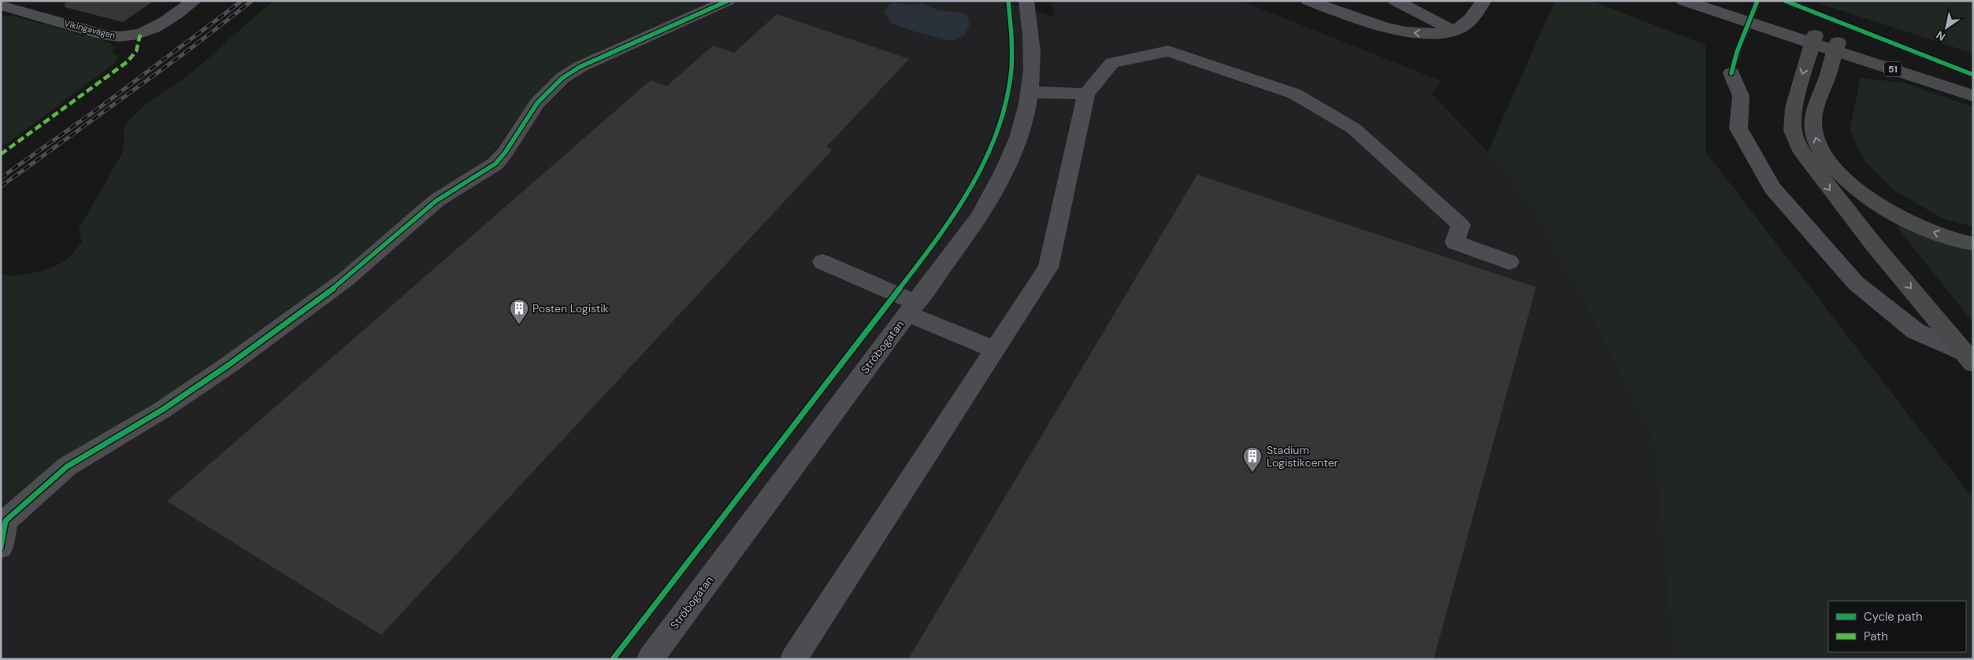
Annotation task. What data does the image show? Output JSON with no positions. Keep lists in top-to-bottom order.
{
  "streets": {
    "main road": ["51"],
    "street": ["Vikingavägen", "Ströbogatan"]
  },
  "places": {
    "building": ["Posten Logistik", "Stadium Logistikcenter"]
  },
  "legend": ["Cycle path", "Path"],
  "north": "bottom left"
}
